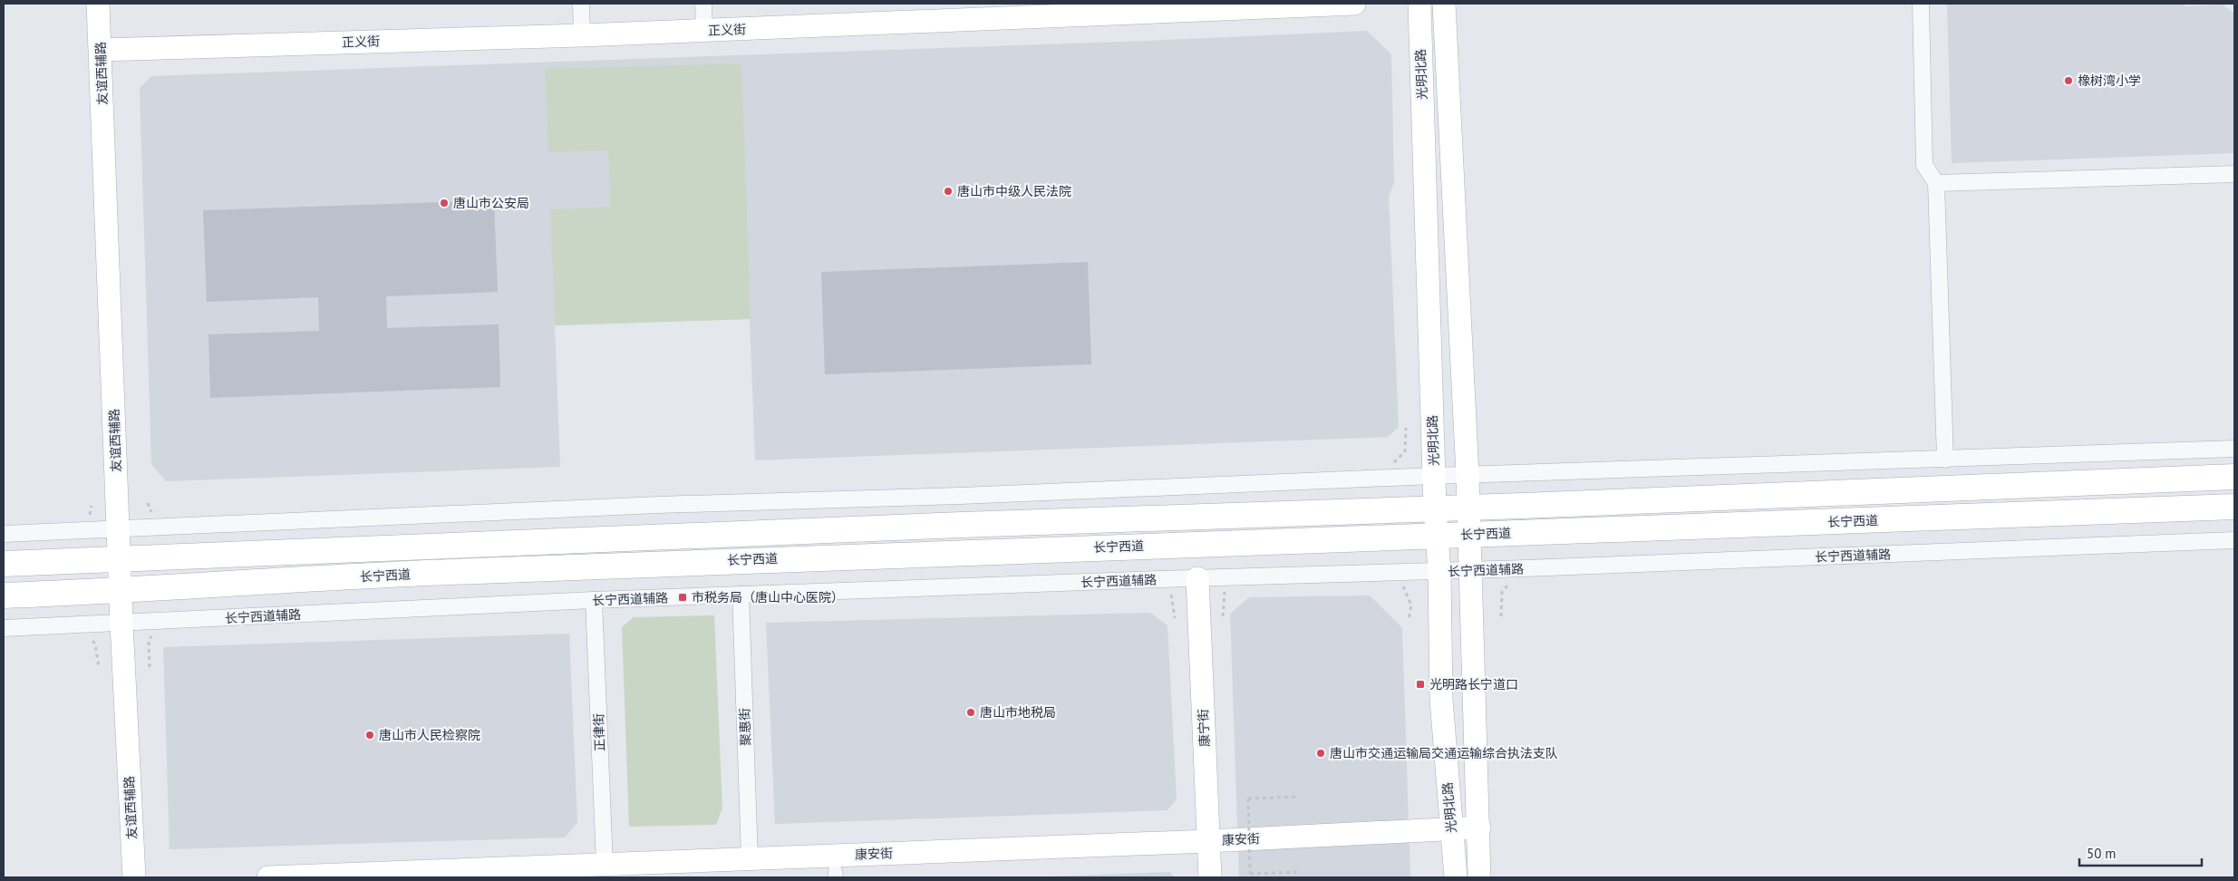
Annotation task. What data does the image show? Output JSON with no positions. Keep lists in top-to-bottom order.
{
  "streets": {
    "main road": ["长宁西道"],
    "street": [
      "正义街",
      "友谊西辅路",
      "光明北路",
      "长宁西道辅路",
      "聚惠街",
      "康宁街",
      "正律街",
      "康安街"
    ]
  },
  "crossings": [
    ["正义街", "友谊西辅路"],
    ["友谊西辅路", "长宁西道"],
    ["友谊西辅路", "长宁西道辅路"],
    ["光明北路", "长宁西道"],
    ["光明北路", "长宁西道辅路"],
    ["光明北路", "康安街"],
    ["长宁西道辅路", "聚惠街"],
    ["长宁西道辅路", "康宁街"],
    ["长宁西道辅路", "正律街"],
    ["聚惠街", "康安街"],
    ["康宁街", "康安街"],
    ["正律街", "康安街"]
  ],
  "places": {
    "other": [
      "橡树湾小学",
      "唐山市中级人民法院",
      "唐山市公安局",
      "唐山市地税局",
      "唐山市人民检察院",
      "唐山市交通运输局交通运输综合执法支队"
    ],
    "transit": ["市税务局（唐山中心医院）", "光明路长宁道口"]
  },
  "scale_bar": "50 m"
}
